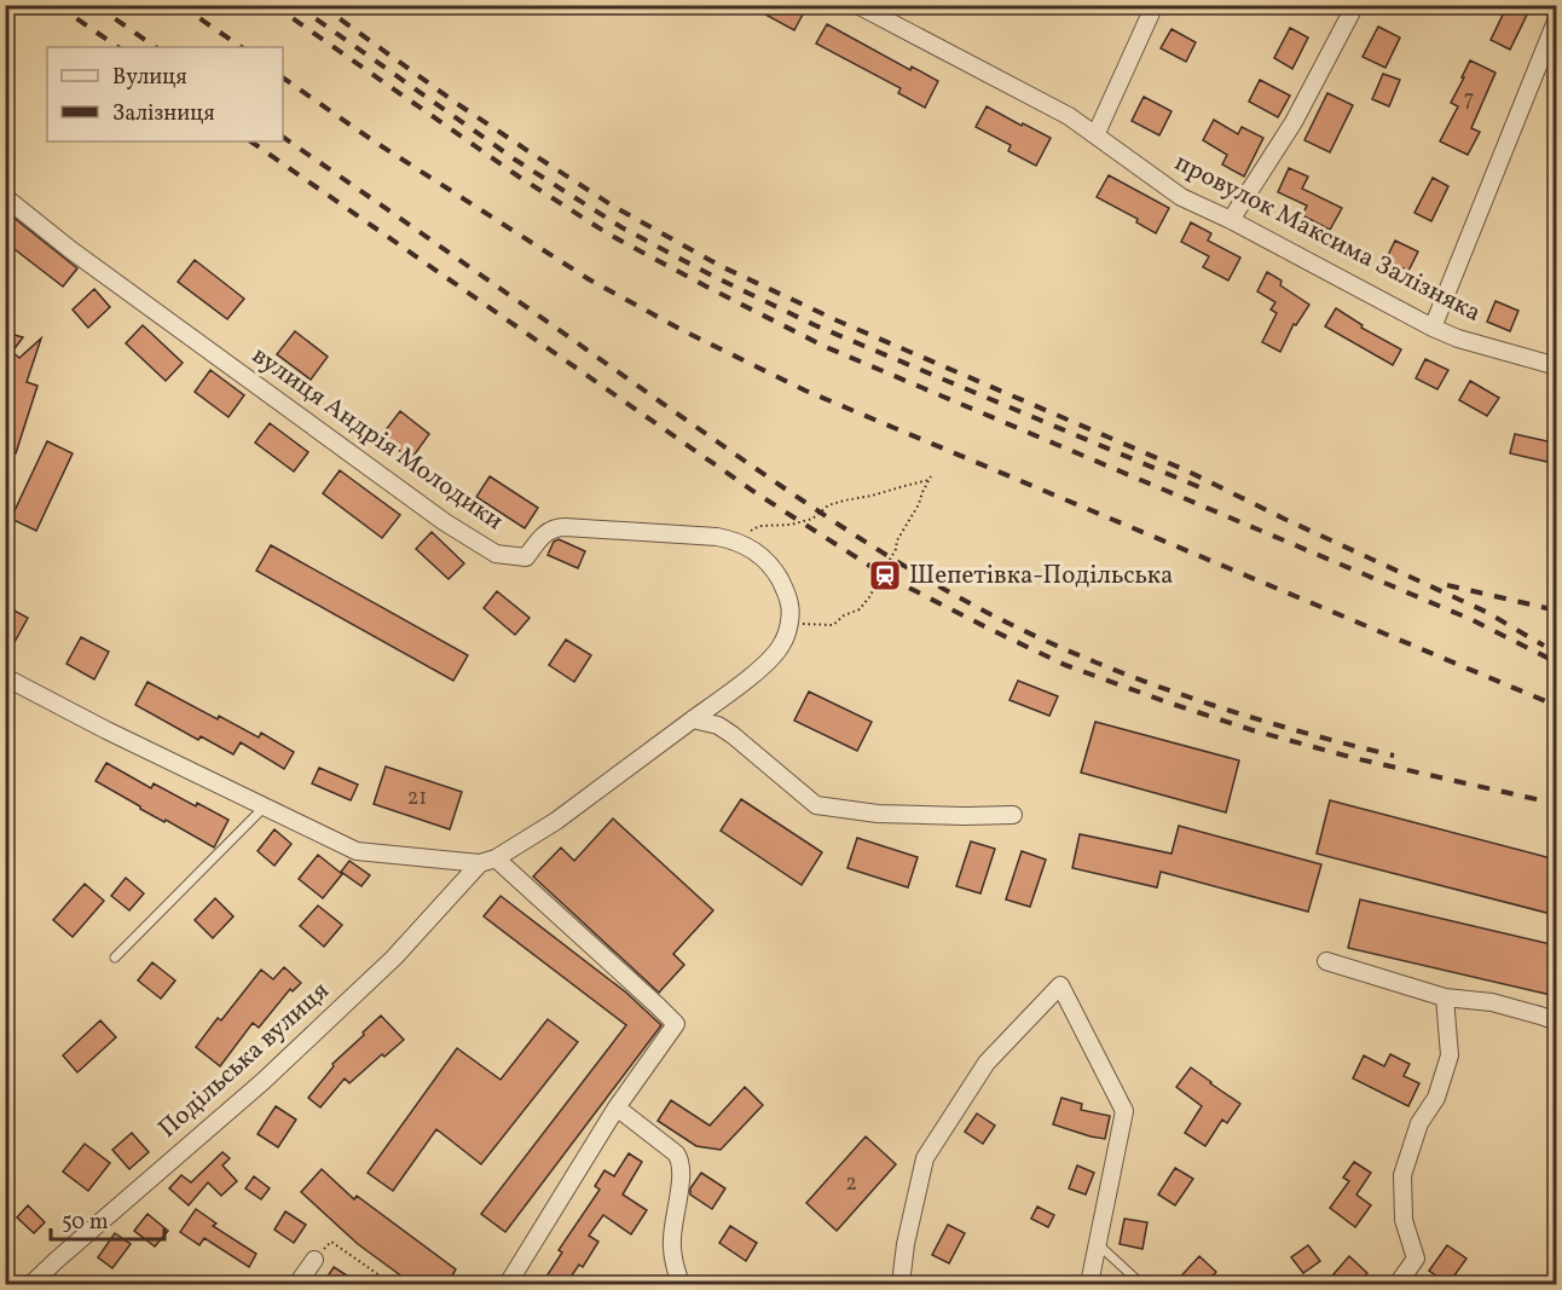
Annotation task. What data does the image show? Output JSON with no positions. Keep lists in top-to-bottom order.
{
  "streets": {
    "street": ["провулок Максима Залізняка", "вулиця Андрія Молодики", "Подільська вулиця"]
  },
  "places": {
    "station": ["Шепетівка-Подільська"]
  },
  "house_numbers": ["7", "21", "2"],
  "legend": ["Вулиця", "Залізниця"],
  "scale_bar": "50 m"
}
